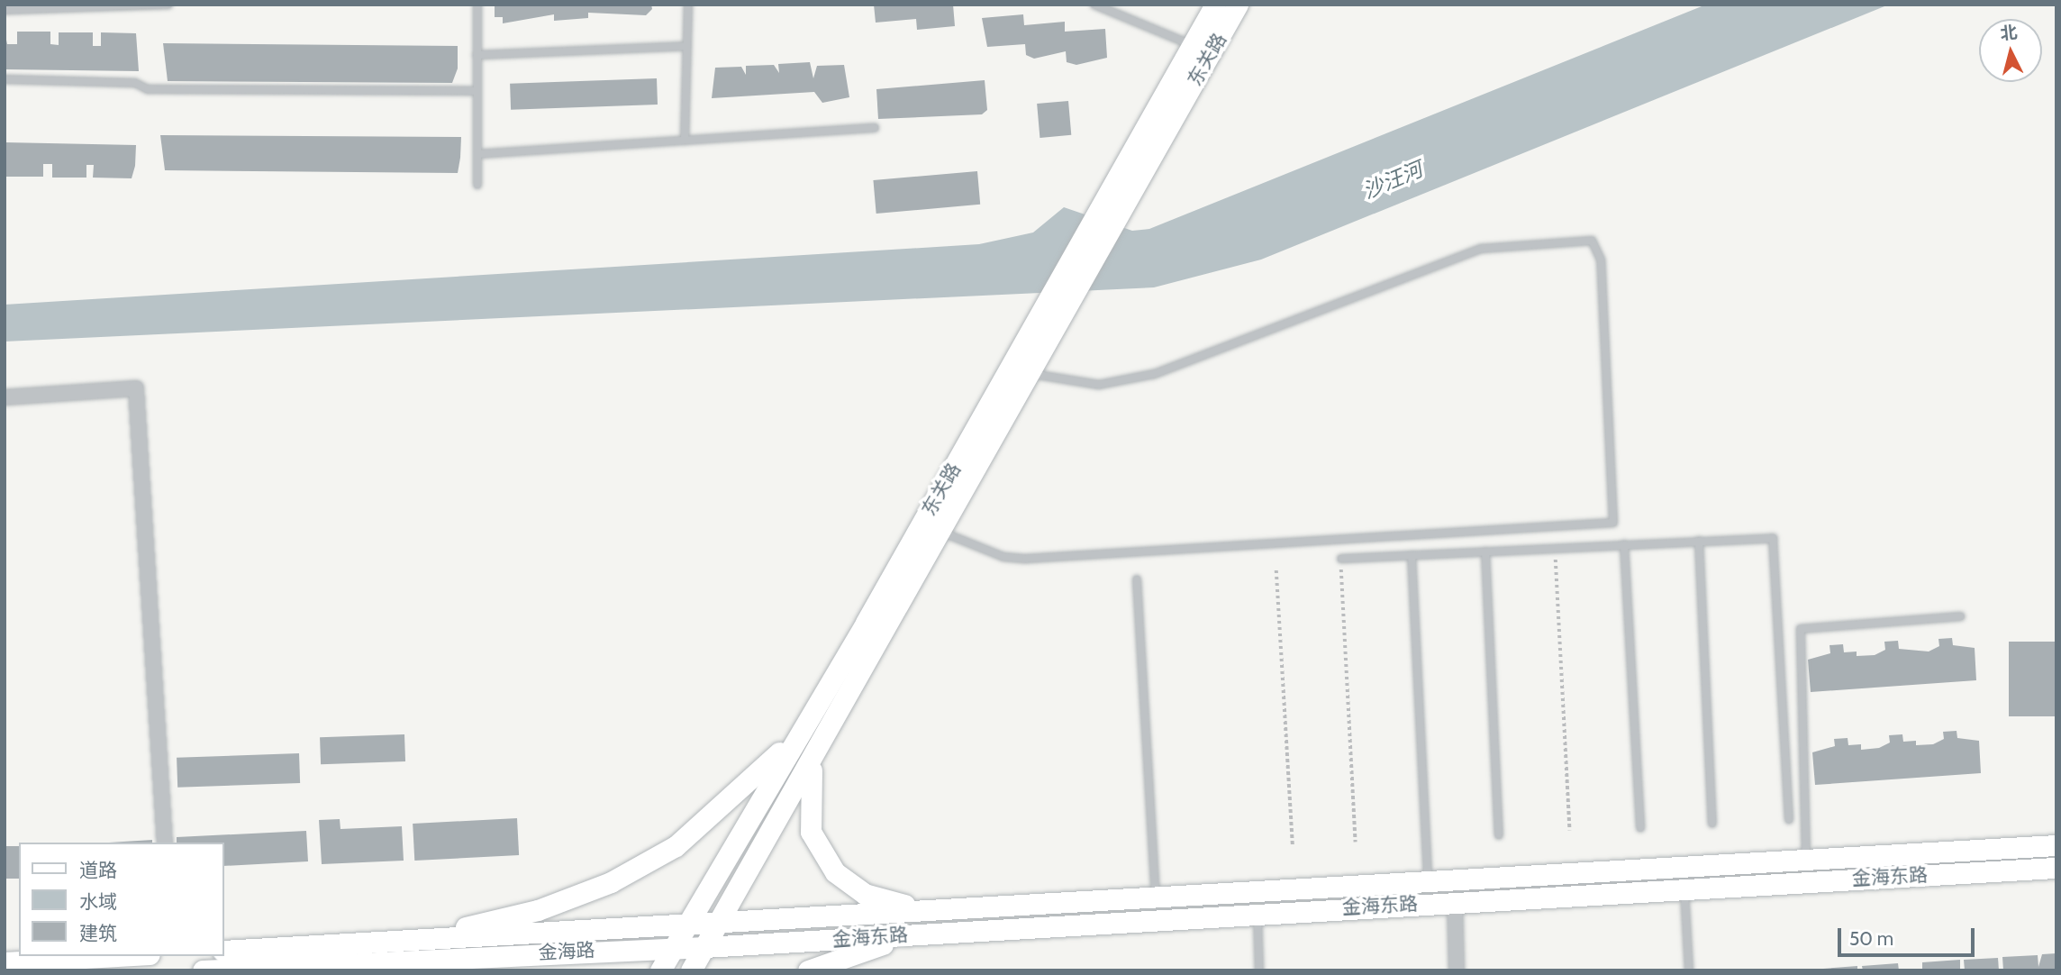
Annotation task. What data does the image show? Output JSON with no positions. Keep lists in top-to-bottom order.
{
  "streets": {
    "main road": ["东关路", "金海东路", "金海路"]
  },
  "crossings": [
    ["东关路", "金海东路"],
    ["东关路", "金海路"],
    ["金海东路", "金海路"]
  ],
  "water": ["沙汪河"],
  "legend": ["道路", "水域", "建筑"],
  "scale_bar": "50 m",
  "north": "top"
}
